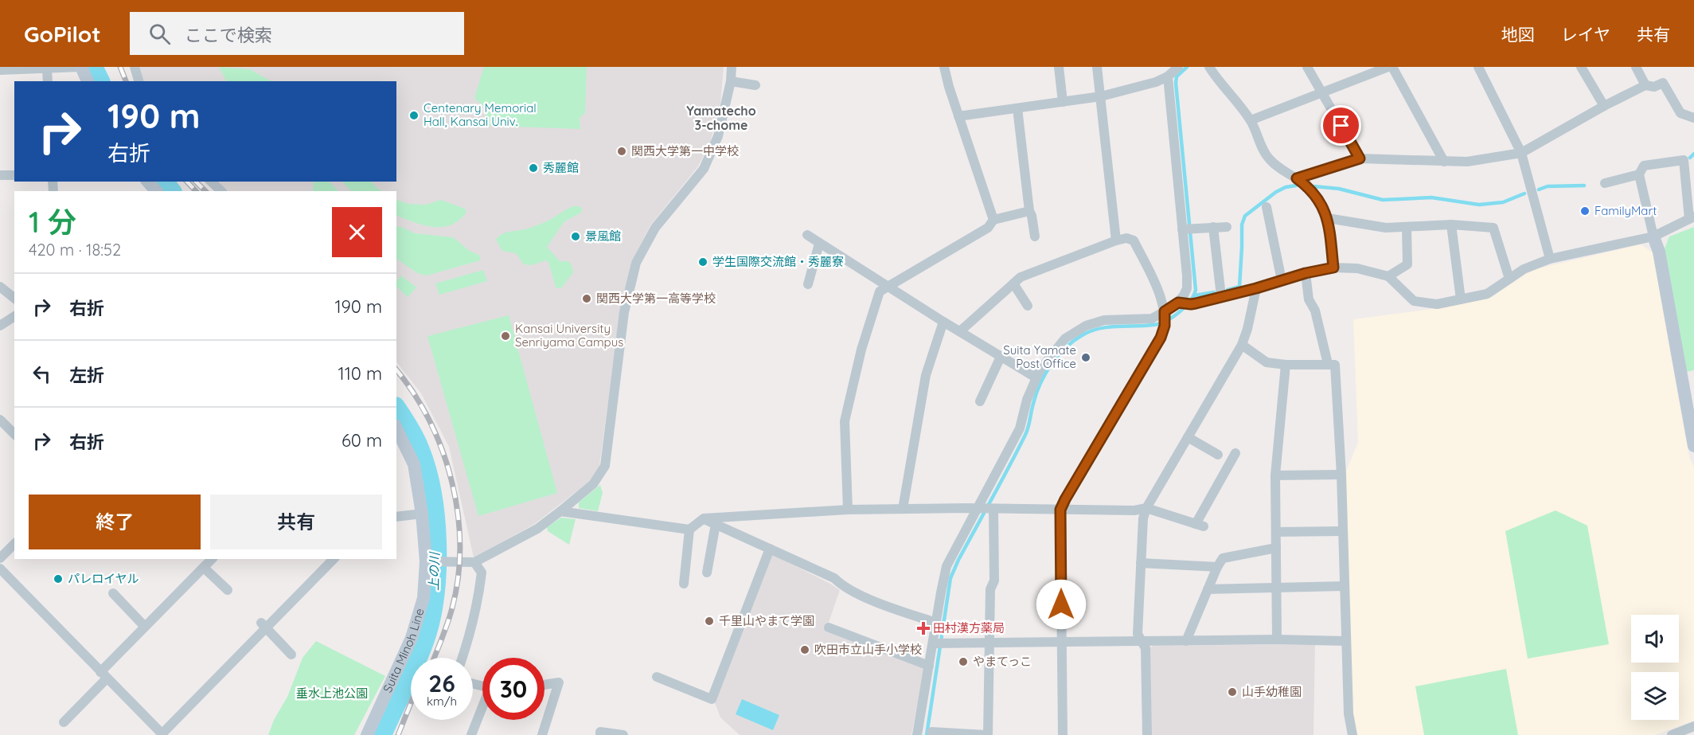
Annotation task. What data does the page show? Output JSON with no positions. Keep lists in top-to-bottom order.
{
  "streets": {
    "main road": ["Suita Minoh Line"]
  },
  "districts": ["Yamatecho 3-chome"],
  "water": ["上の川"],
  "parks": ["垂水上池公園"],
  "places": {
    "other": [
      "Centenary Memorial Hall, Kansai Univ.",
      "関西大学第一中学校",
      "秀麗館",
      "FamilyMart",
      "景風館",
      "学生国際交流館・秀麗寮",
      "関西大学第一高等学校",
      "Kansai University Senriyama Campus",
      "Suita Yamate Post Office",
      "パレロイヤル",
      "千里山やまて学園",
      "吹田市立山手小学校",
      "やまてっこ",
      "山手幼稚園"
    ],
    "health": ["田村漢方薬局"]
  },
  "page": {
    "header": "GoPilot",
    "search": "ここで検索",
    "nav": ["地図", "レイヤ", "共有"],
    "turn": ["190 m", "右折"],
    "heading": ["1 分", "420 m · 18:52"],
    "list": [
      {
        "name": "右折",
        "value": "190 m"
      },
      {
        "name": "左折",
        "value": "110 m"
      },
      {
        "name": "右折",
        "value": "60 m"
      }
    ],
    "buttons": ["終了", "共有"],
    "speed": "26 km/h",
    "limit": "30"
  }
}
